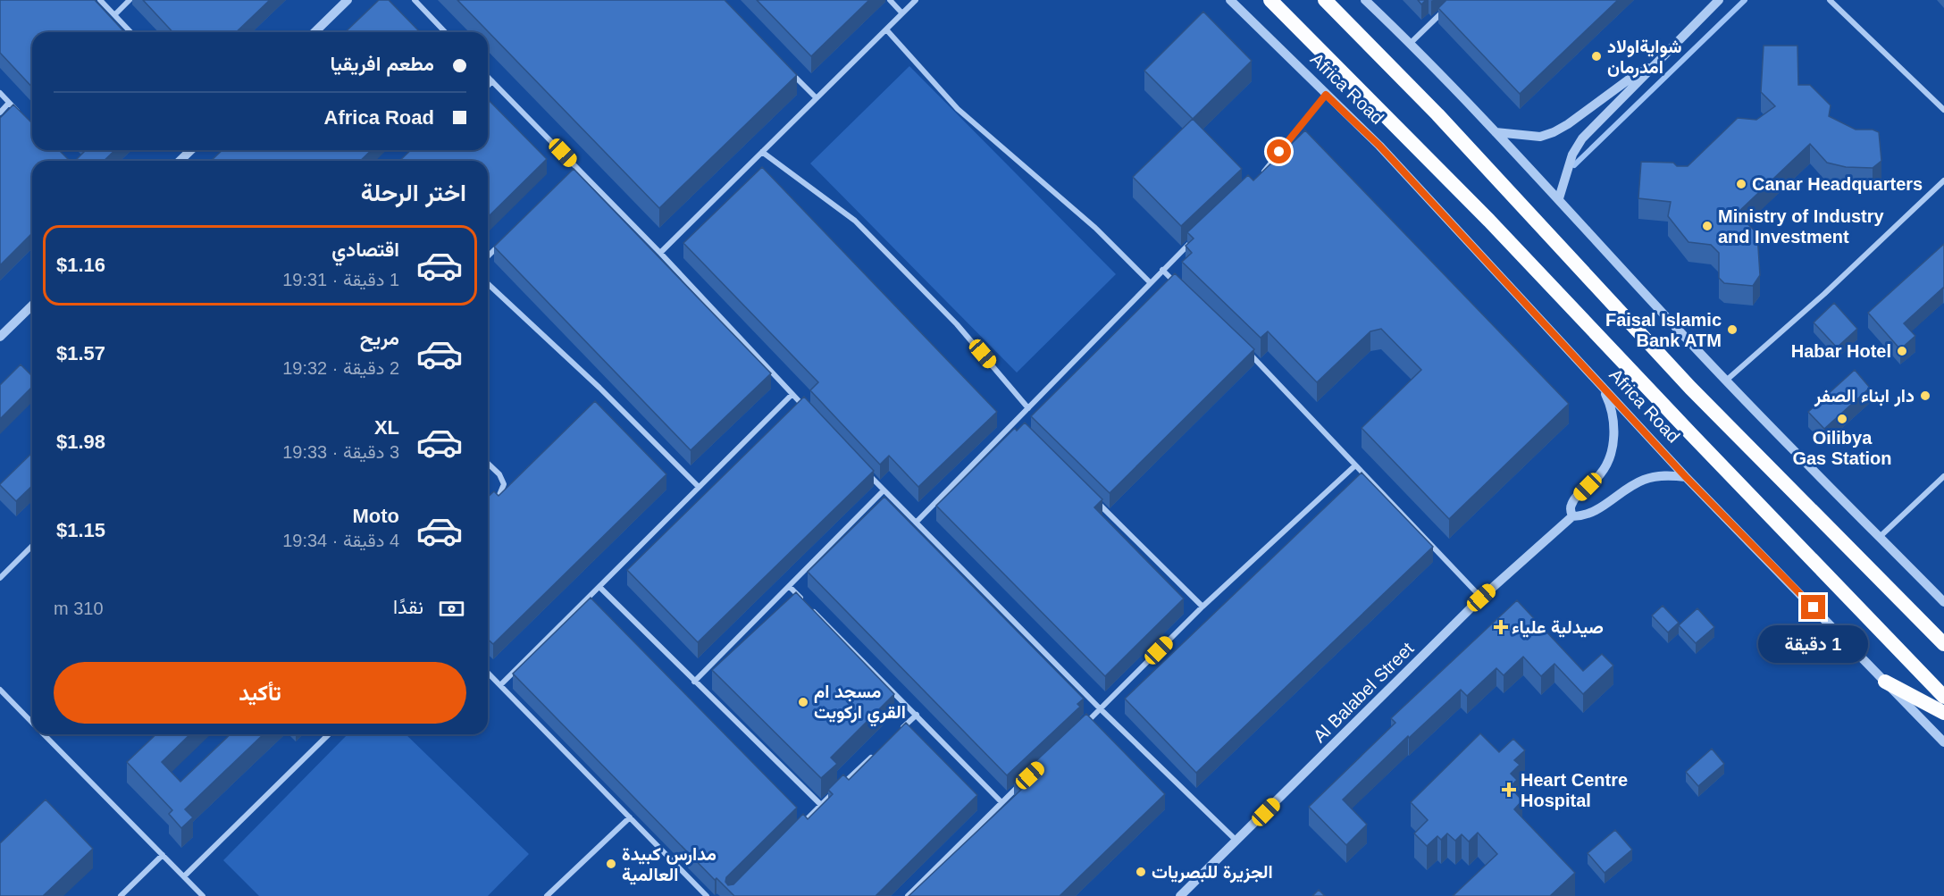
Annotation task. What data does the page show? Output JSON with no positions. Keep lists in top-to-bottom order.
{
  "streets": {
    "highway": ["Africa Road"],
    "street": ["Al Balabel Street"]
  },
  "crossings": [
    ["Africa Road", "Al Balabel Street"]
  ],
  "places": {
    "other": [
      "شوايةاولاد امدرمان",
      "Canar Headquarters",
      "Ministry of Industry and Investment",
      "Faisal Islamic Bank ATM",
      "Habar Hotel",
      "دار ابناء الصفر",
      "Oilibya Gas Station",
      "مسجد ام القري اركويت",
      "مدارس كبيدة العالمية",
      "الجزيرة للبصريات"
    ],
    "health": ["صيدلية علياء", "Heart Centre Hospital"]
  },
  "page": {
    "banner": ["مطعم افريقيا", "Africa Road"],
    "heading": "اختر الرحلة",
    "list": [
      {
        "name": "اقتصادي",
        "note": "1 دقيقة · 19:31",
        "value": "$1.16"
      },
      {
        "name": "مريح",
        "note": "2 دقيقة · 19:32",
        "value": "$1.57"
      },
      {
        "name": "XL",
        "note": "3 دقيقة · 19:33",
        "value": "$1.98"
      },
      {
        "name": "Moto",
        "note": "4 دقيقة · 19:34",
        "value": "$1.15"
      }
    ],
    "pay": ["نقدًا", "310 m"],
    "bubble": "1 دقيقة",
    "buttons": "تأكيد"
  }
}
